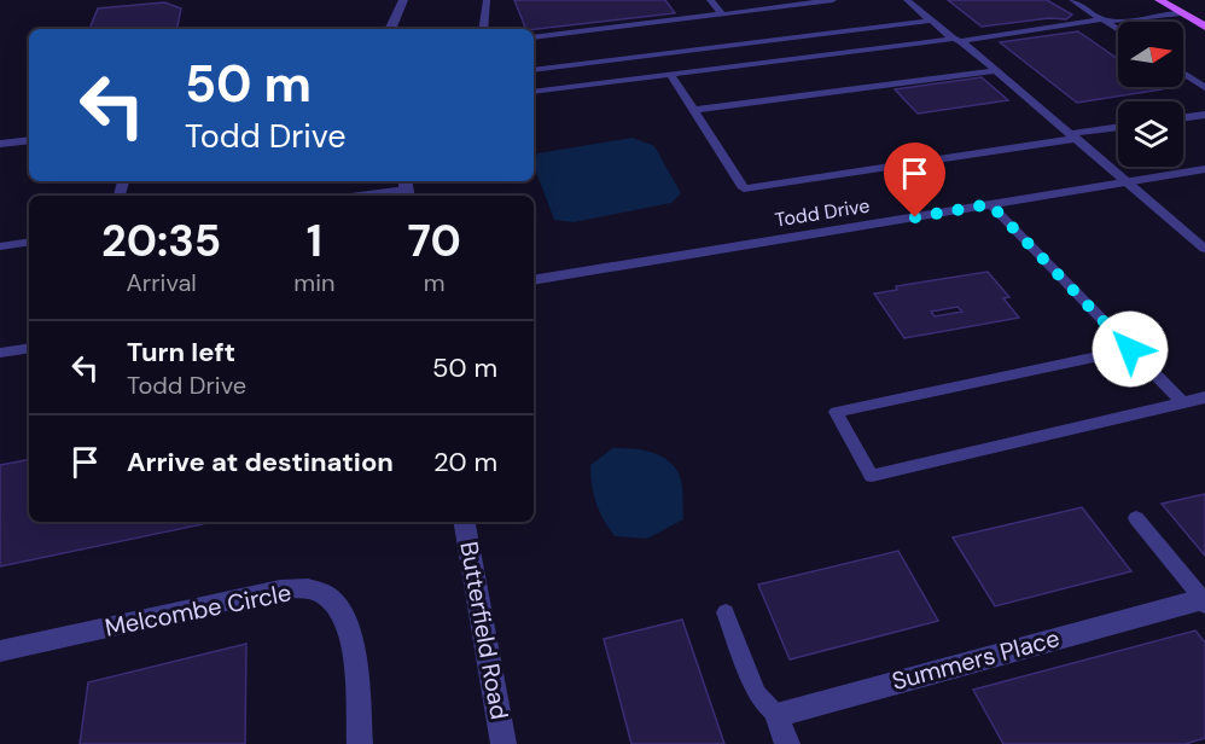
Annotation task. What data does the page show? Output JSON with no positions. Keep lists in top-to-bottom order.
{
  "streets": {
    "street": [
      "Todd Drive",
      "Melcombe Circle",
      "Butterfield Road",
      "Summers Place"
    ]
  },
  "north": "right",
  "page": {
    "turn": ["50 m", "Todd Drive"],
    "eta": [
      "20:35",
      "Arrival",
      "1",
      "min",
      "70",
      "m"
    ],
    "list": [
      {
        "name": "Turn left",
        "note": "Todd Drive",
        "value": "50 m"
      },
      {
        "name": "Arrive at destination",
        "value": "20 m"
      }
    ]
  }
}
